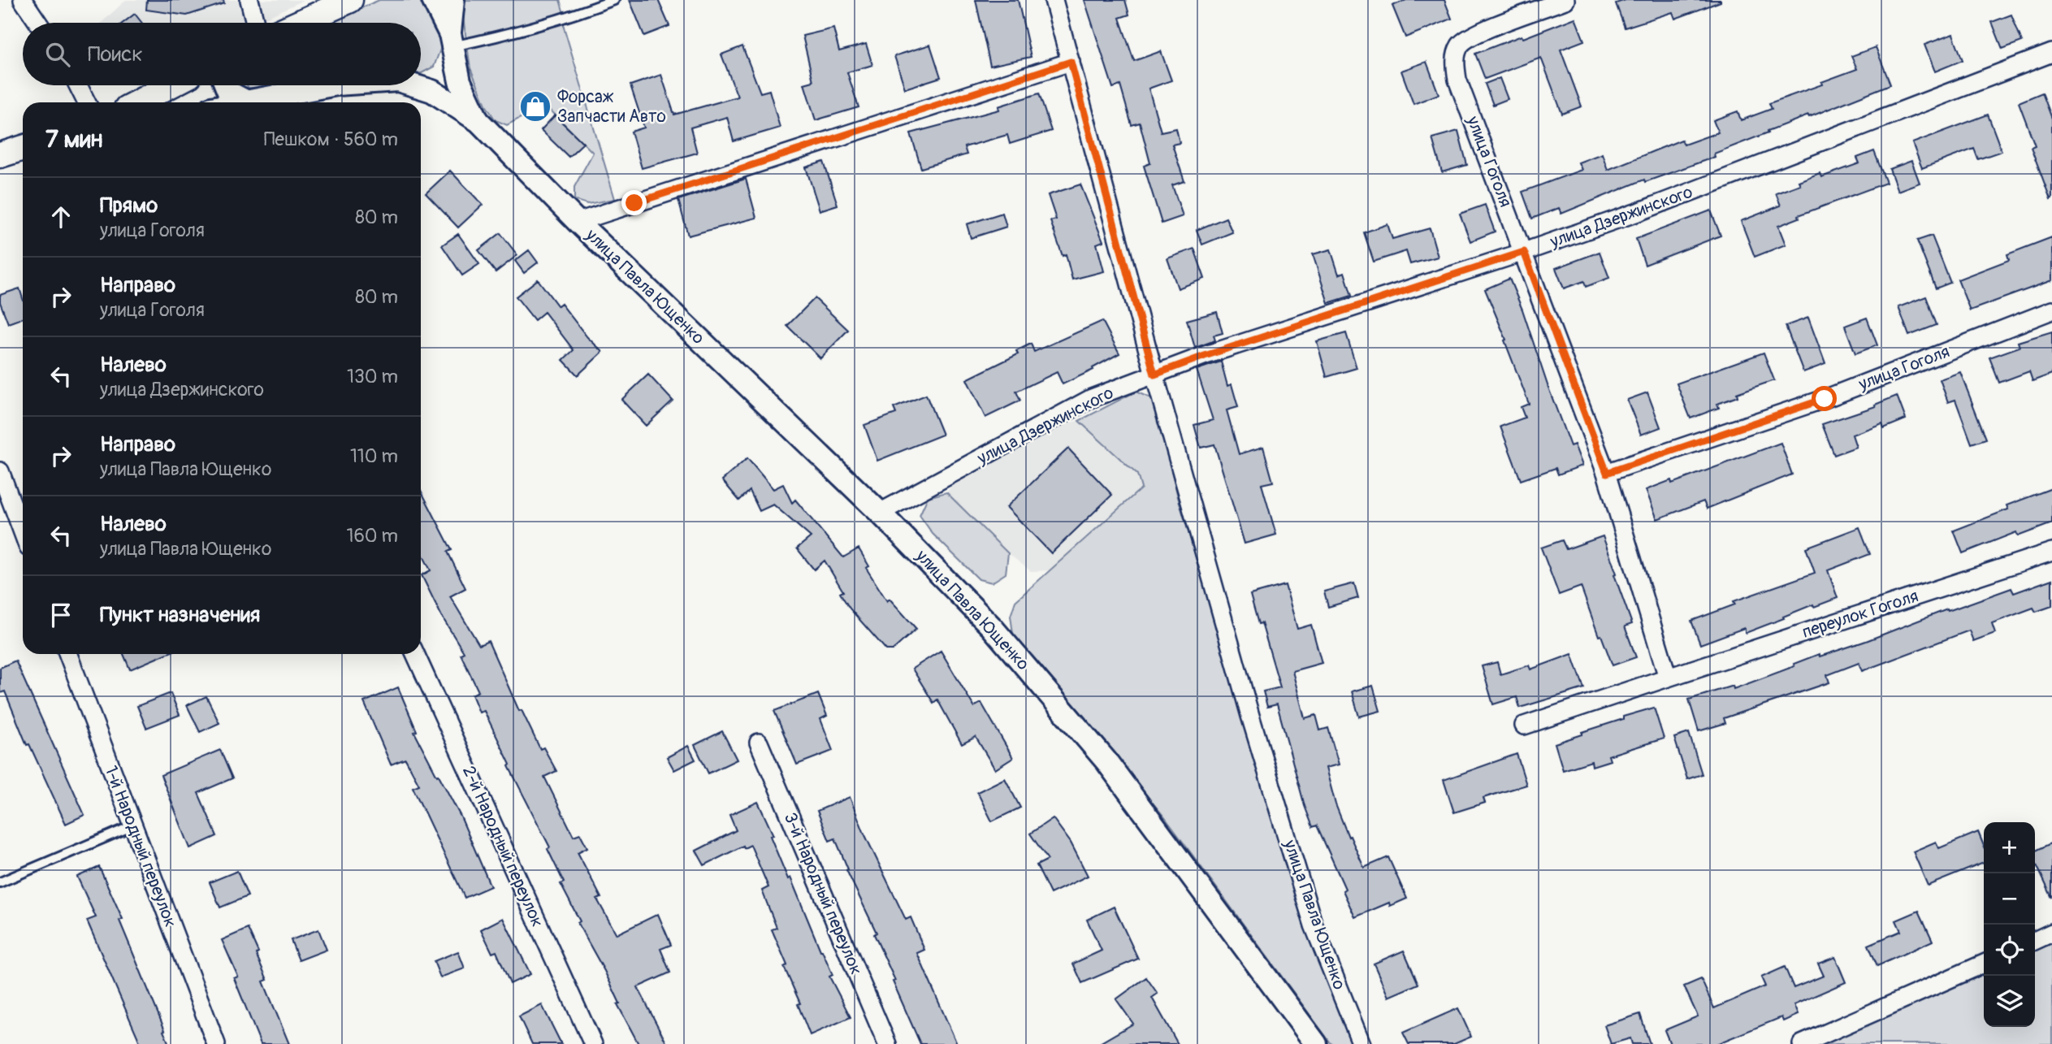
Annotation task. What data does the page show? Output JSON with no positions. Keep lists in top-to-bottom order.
{
  "streets": {
    "street": [
      "улица Гоголя",
      "улица Дзержинского",
      "улица Павла Ющенко",
      "переулок Гоголя",
      "1-й Народный переулок",
      "2-й Народный переулок",
      "3-й Народный переулок"
    ]
  },
  "crossings": [
    ["улица Гоголя", "улица Дзержинского"],
    ["улица Дзержинского", "улица Павла Ющенко"]
  ],
  "places": {
    "shop": ["Форсаж Запчасти Авто"]
  },
  "page": {
    "search": "Поиск",
    "heading": ["7 мин", "Пешком · 560 m"],
    "list": [
      ["Прямо", "улица Гоголя", "80 m"],
      ["Направо", "улица Гоголя", "80 m"],
      ["Налево", "улица Дзержинского", "130 m"],
      ["Направо", "улица Павла Ющенко", "110 m"],
      ["Налево", "улица Павла Ющенко", "160 m"],
      "Пункт назначения"
    ],
    "map_buttons": ["+", "−"]
  }
}
